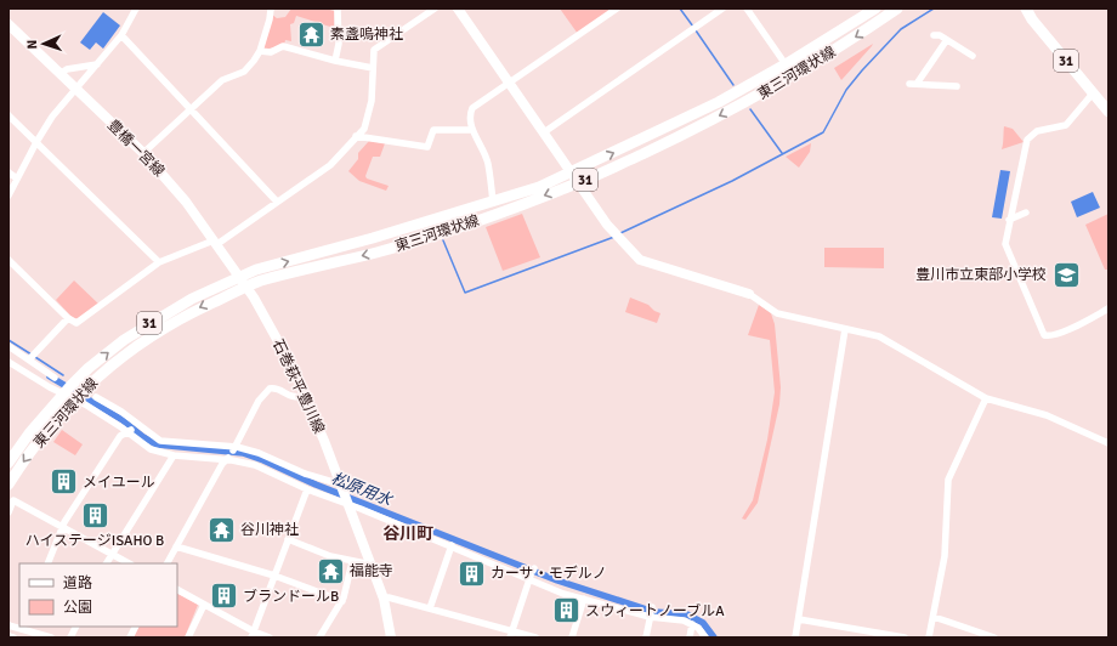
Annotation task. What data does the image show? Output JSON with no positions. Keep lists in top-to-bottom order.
{
  "streets": {
    "main road": [
      "31",
      "東三河環状線",
      "豊橋一宮線",
      "石巻萩平豊川線"
    ]
  },
  "crossings": [
    ["東三河環状線", "豊橋一宮線"],
    ["東三河環状線", "石巻萩平豊川線"],
    ["豊橋一宮線", "石巻萩平豊川線"]
  ],
  "districts": ["谷川町"],
  "water": ["松原用水"],
  "places": {
    "temple": ["素盞嗚神社", "谷川神社", "福能寺"],
    "school or university": ["豊川市立東部小学校"],
    "building": [
      "メイユール",
      "ハイステージISAHO B",
      "カーサ・モデルノ",
      "ブランドールB",
      "スウィートノーブルA"
    ]
  },
  "legend": ["道路", "公園"],
  "north": "left"
}
